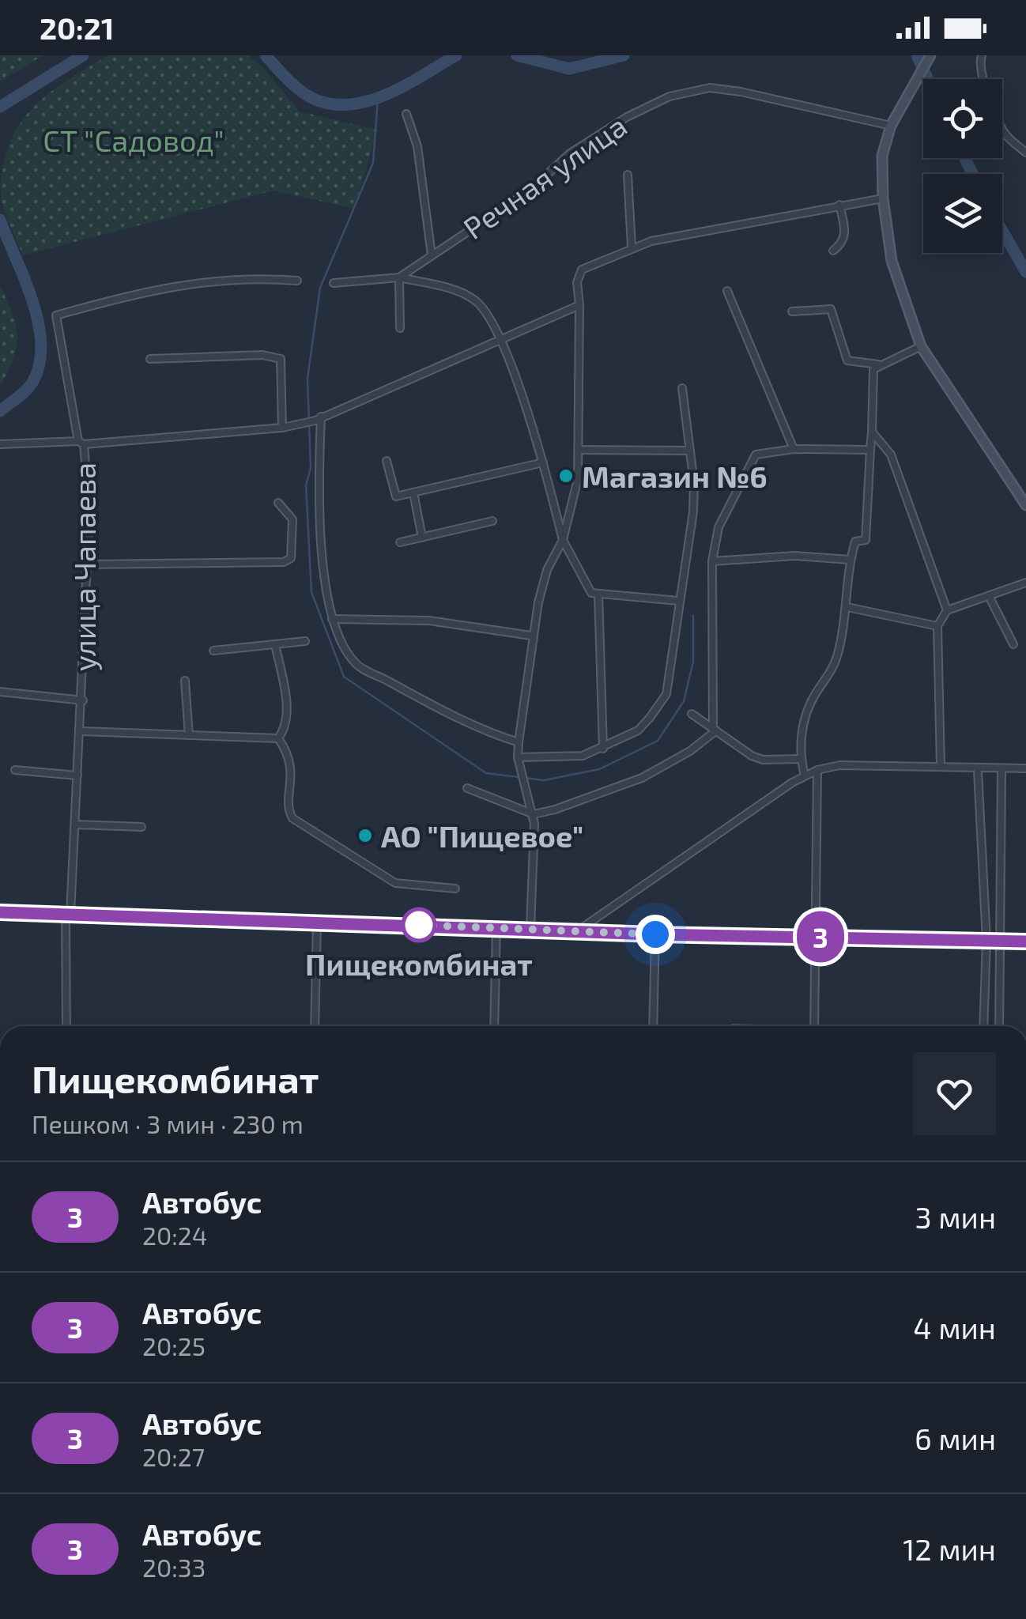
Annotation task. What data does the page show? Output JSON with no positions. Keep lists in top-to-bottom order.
{
  "streets": {
    "street": ["Речная улица", "улица Чапаева"]
  },
  "parks": ["СТ \"Садовод\""],
  "places": ["Магазин №6", "АО \"Пищевое\"", "Пищекомбинат"],
  "lines": ["bus line 3"],
  "page": {
    "status": "20:21",
    "on_map": "3",
    "heading": ["Пищекомбинат", "Пешком · 3 мин · 230 m"],
    "list": [
      {
        "mark": "3",
        "name": "Автобус",
        "note": "20:24",
        "value": "3 мин"
      },
      {
        "mark": "3",
        "name": "Автобус",
        "note": "20:25",
        "value": "4 мин"
      },
      {
        "mark": "3",
        "name": "Автобус",
        "note": "20:27",
        "value": "6 мин"
      },
      {
        "mark": "3",
        "name": "Автобус",
        "note": "20:33",
        "value": "12 мин"
      }
    ]
  }
}
